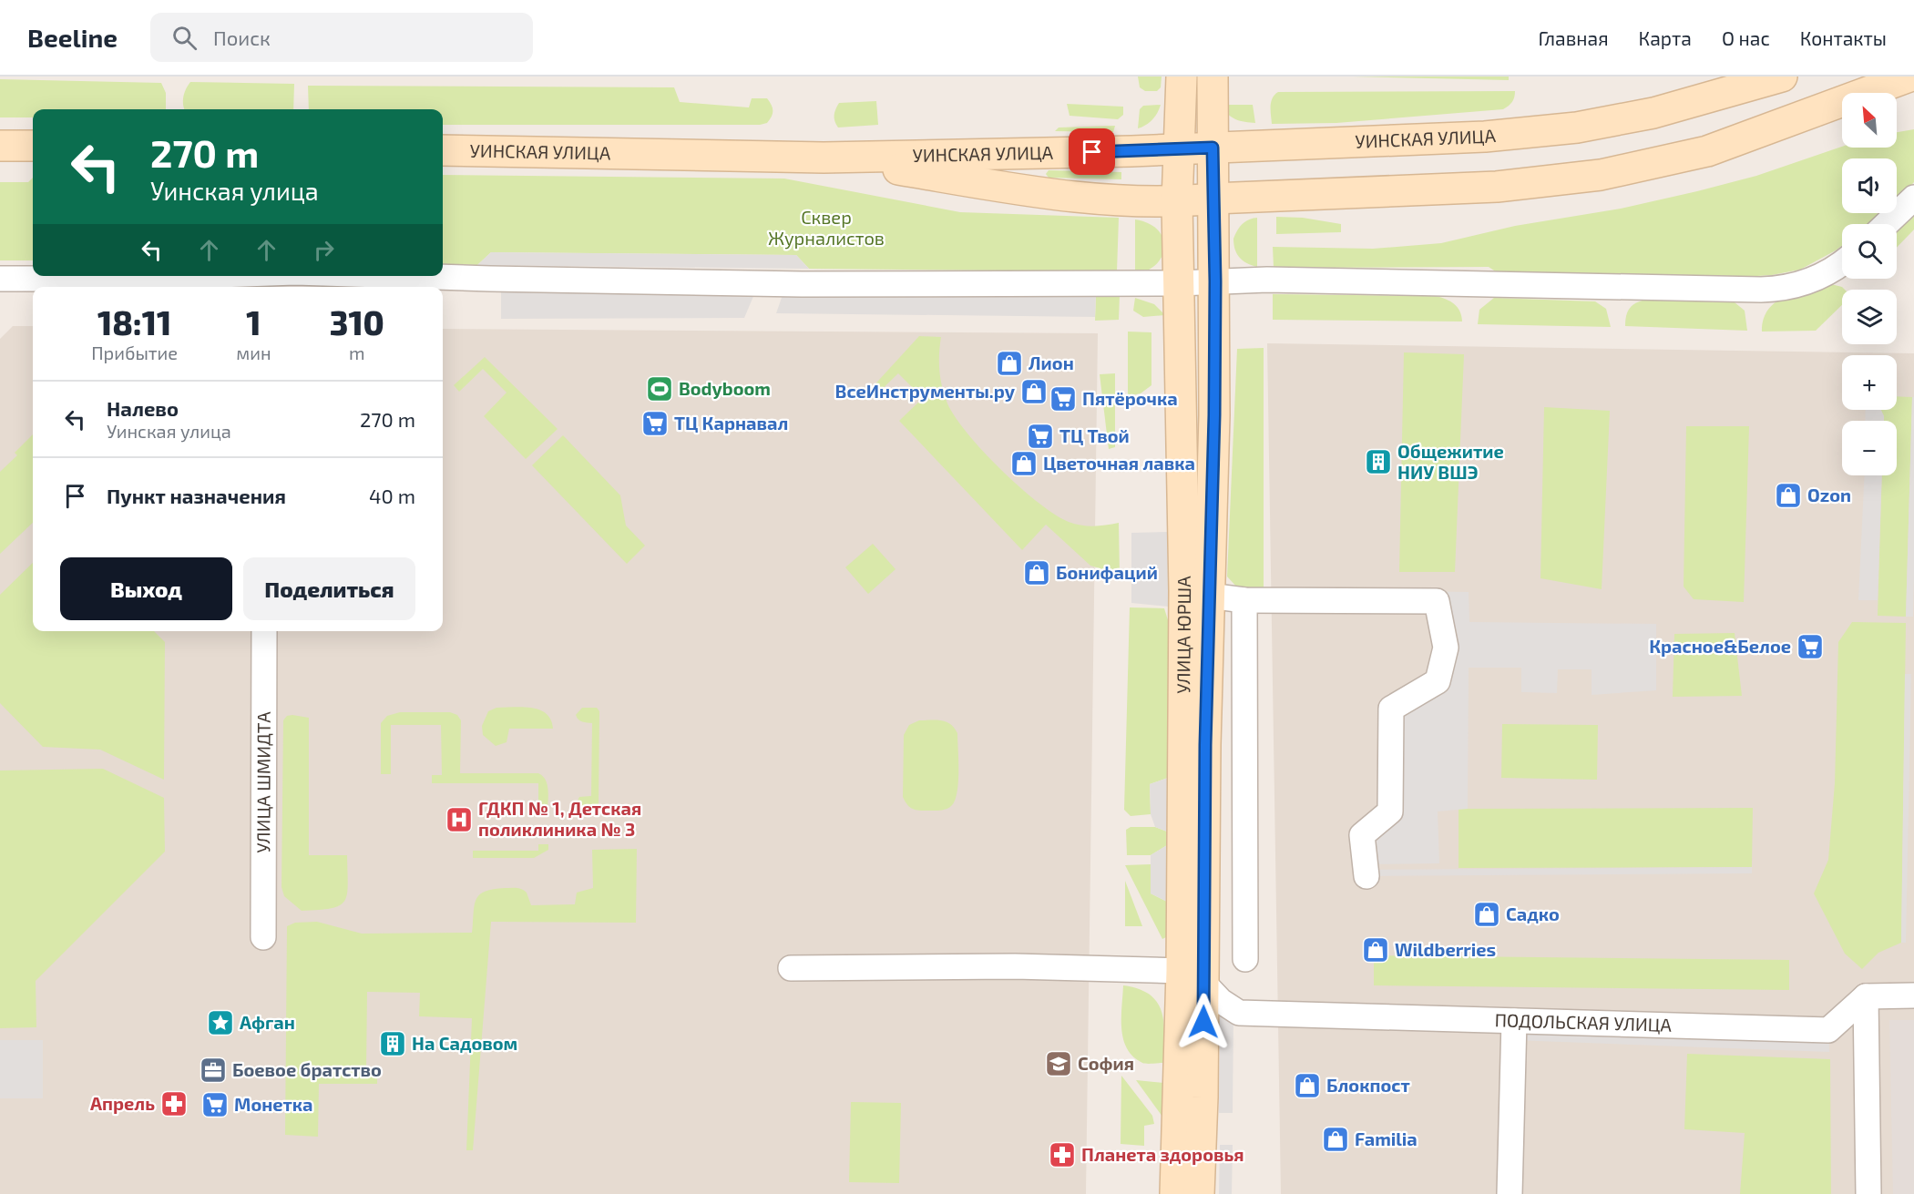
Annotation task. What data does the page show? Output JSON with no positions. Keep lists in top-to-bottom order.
{
  "streets": {
    "main road": ["УИНСКАЯ УЛИЦА", "УЛИЦА ЮРША"],
    "street": ["УЛИЦА ШМИДТА", "ПОДОЛЬСКАЯ УЛИЦА"]
  },
  "crossings": [
    ["УИНСКАЯ УЛИЦА", "УЛИЦА ЮРША"],
    ["УЛИЦА ЮРША", "ПОДОЛЬСКАЯ УЛИЦА"]
  ],
  "parks": ["Сквер Журналистов"],
  "places": {
    "shop": [
      "Лион",
      "ВсеИнструменты.ру",
      "Цветочная лавка",
      "Ozon",
      "Бонифаций",
      "Садко",
      "Wildberries",
      "Блокпост",
      "Familia"
    ],
    "sports": ["Bodyboom"],
    "supermarket": [
      "Пятёрочка",
      "ТЦ Карнавал",
      "ТЦ Твой",
      "Красное&Белое",
      "Монетка"
    ],
    "building": ["Общежитие НИУ ВШЭ", "На Садовом"],
    "hospital": ["ГДКП № 1, Детская поликлиника № 3"],
    "place": ["Афган"],
    "school or university": ["София"],
    "office": ["Боевое братство"],
    "pharmacy": ["Апрель", "Планета здоровья"]
  },
  "north": "top left",
  "page": {
    "header": "Beeline",
    "search": "Поиск",
    "nav": [
      "Главная",
      "Карта",
      "О нас",
      "Контакты"
    ],
    "map_buttons": ["+", "−"],
    "turn": ["270 m", "Уинская улица"],
    "eta": [
      "18:11",
      "Прибытие",
      "1",
      "мин",
      "310",
      "m"
    ],
    "list": [
      {
        "name": "Налево",
        "note": "Уинская улица",
        "value": "270 m"
      },
      {
        "name": "Пункт назначения",
        "value": "40 m"
      }
    ],
    "buttons": ["Выход", "Поделиться"]
  }
}
